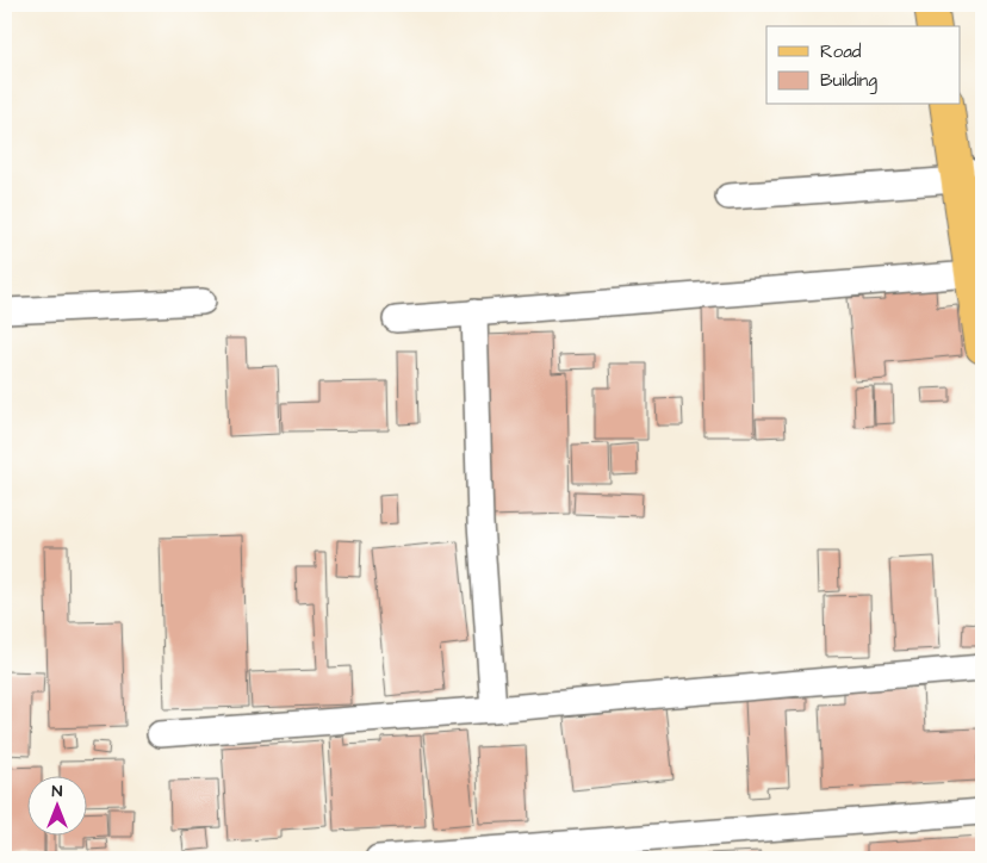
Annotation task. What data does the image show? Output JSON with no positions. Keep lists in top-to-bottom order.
{
  "legend": ["Road", "Building"],
  "north": "top"
}
